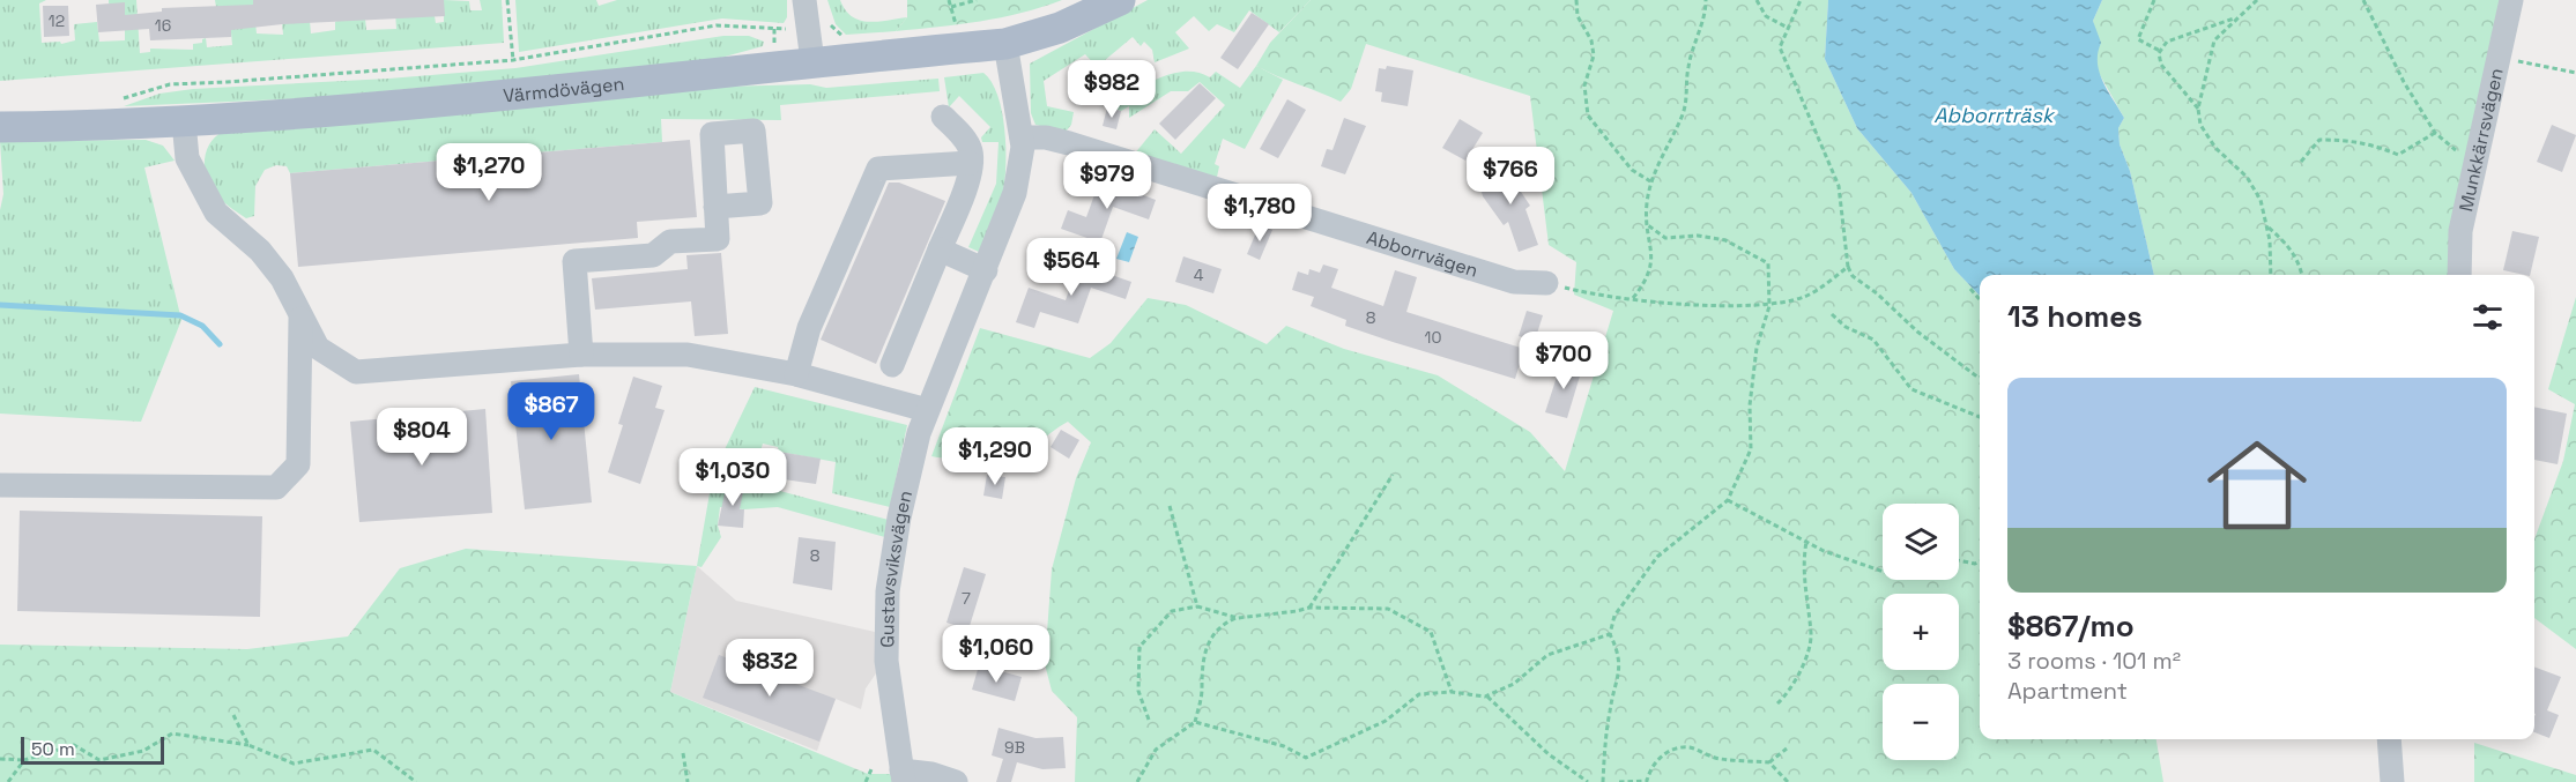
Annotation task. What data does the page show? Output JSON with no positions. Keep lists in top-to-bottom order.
{
  "streets": {
    "main road": ["Värmdövägen"],
    "street": ["Munkkärrsvägen", "Abborrvägen", "Gustavsviksvägen"]
  },
  "crossings": [
    ["Värmdövägen", "Gustavsviksvägen"],
    ["Abborrvägen", "Gustavsviksvägen"]
  ],
  "water": ["Abborrträsk"],
  "house_numbers": [
    "12",
    "16",
    "4",
    "8",
    "10",
    "8",
    "7",
    "9B"
  ],
  "scale_bar": "50 m",
  "page": {
    "price": [
      "$982",
      "$1,270",
      "$766",
      "$979",
      "$1,780",
      "$564",
      "$700",
      "$867",
      "$804",
      "$1,290",
      "$1,030",
      "$1,060",
      "$832"
    ],
    "heading": "13 homes",
    "list": [
      {
        "name": "$867/mo",
        "note": "3 rooms · 101 m² · Apartment"
      }
    ],
    "map_buttons": ["+", "−"],
    "scale": "50 m"
  }
}
